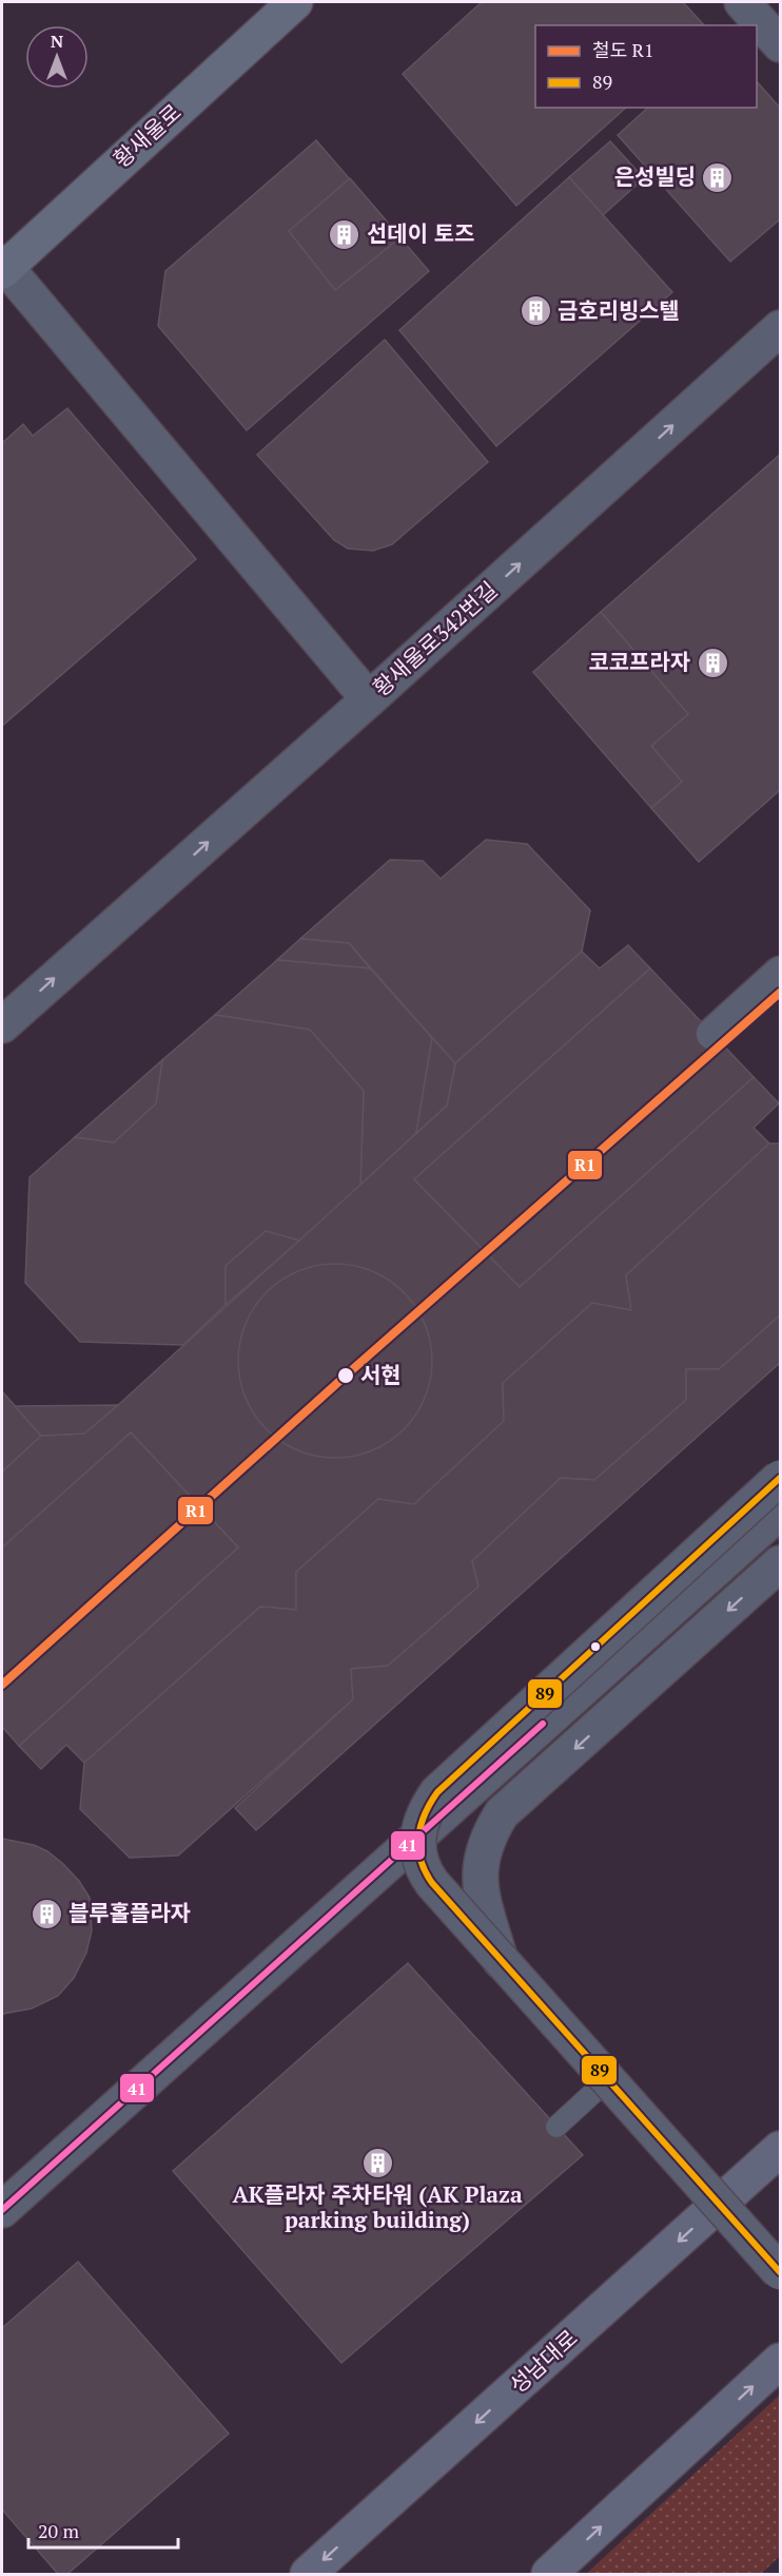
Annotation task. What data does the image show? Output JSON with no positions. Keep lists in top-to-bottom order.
{
  "streets": {
    "main road": ["황새울로", "성남대로"],
    "street": ["황새울로342번길"]
  },
  "crossings": [
    ["황새울로", "황새울로342번길"]
  ],
  "one_way": ["황새울로342번길"],
  "places": {
    "building": [
      "은성빌딩",
      "선데이 토즈",
      "금호리빙스텔",
      "코코프라자",
      "블루홀플라자",
      "AK플라자 주차타워 (AK Plaza parking building)"
    ],
    "other": ["서현"]
  },
  "lines": ["rail line R1", "transit line 89", "transit line 41"],
  "legend": ["철도 R1", "89"],
  "scale_bar": "20 m",
  "north": "top"
}
